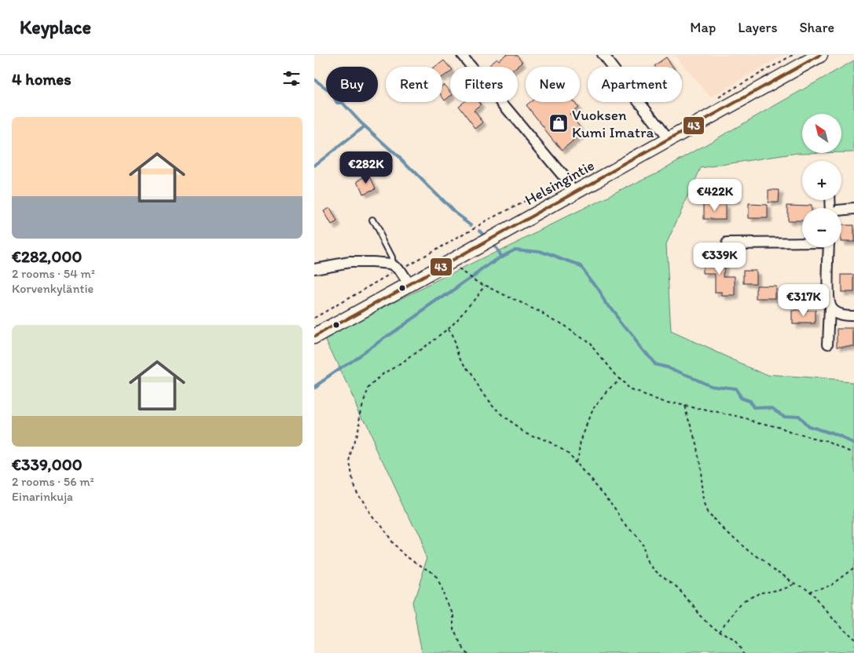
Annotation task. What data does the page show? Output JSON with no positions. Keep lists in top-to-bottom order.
{
  "streets": {
    "main road": ["Helsingintie"]
  },
  "places": {
    "shop": ["Vuoksen Kumi Imatra"]
  },
  "lines": ["transit line 43"],
  "north": "top left",
  "page": {
    "header": "Keyplace",
    "nav": ["Map", "Layers", "Share"],
    "heading": "4 homes",
    "chip": [
      "Buy",
      "Rent",
      "Filters",
      "New",
      "Apartment"
    ],
    "list": [
      {
        "name": "€282,000",
        "note": "2 rooms · 54 m² · Korvenkyläntie"
      },
      {
        "name": "€339,000",
        "note": "2 rooms · 56 m² · Einarinkuja"
      }
    ],
    "map_buttons": ["+", "−"],
    "price": [
      "€282K",
      "€422K",
      "€339K",
      "€317K"
    ]
  }
}
